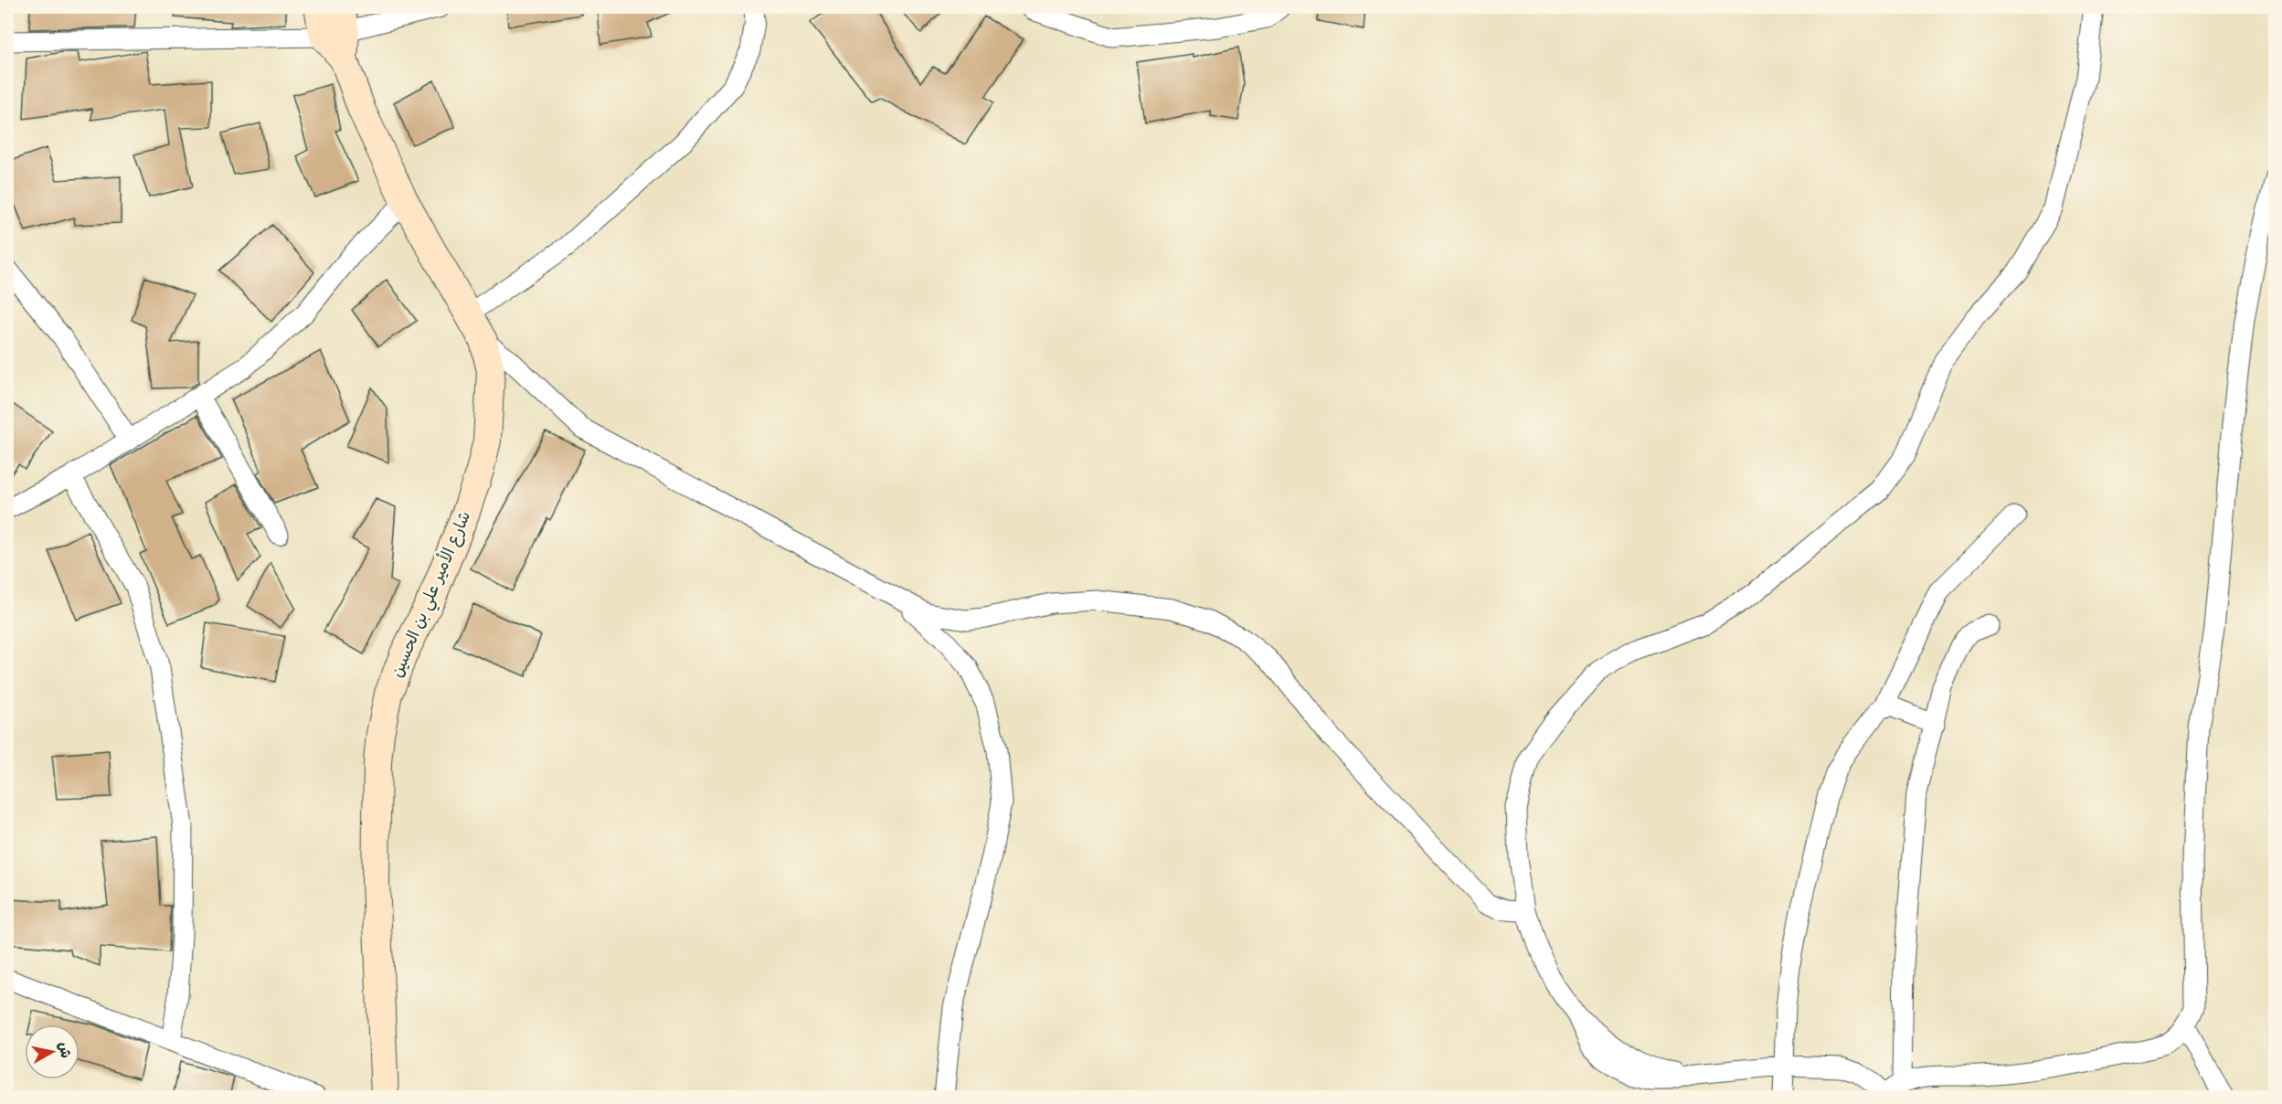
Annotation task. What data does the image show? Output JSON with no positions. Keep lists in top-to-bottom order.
{
  "streets": {
    "street": ["شارع الأمير علي بن الحسين"]
  },
  "north": "right"
}
